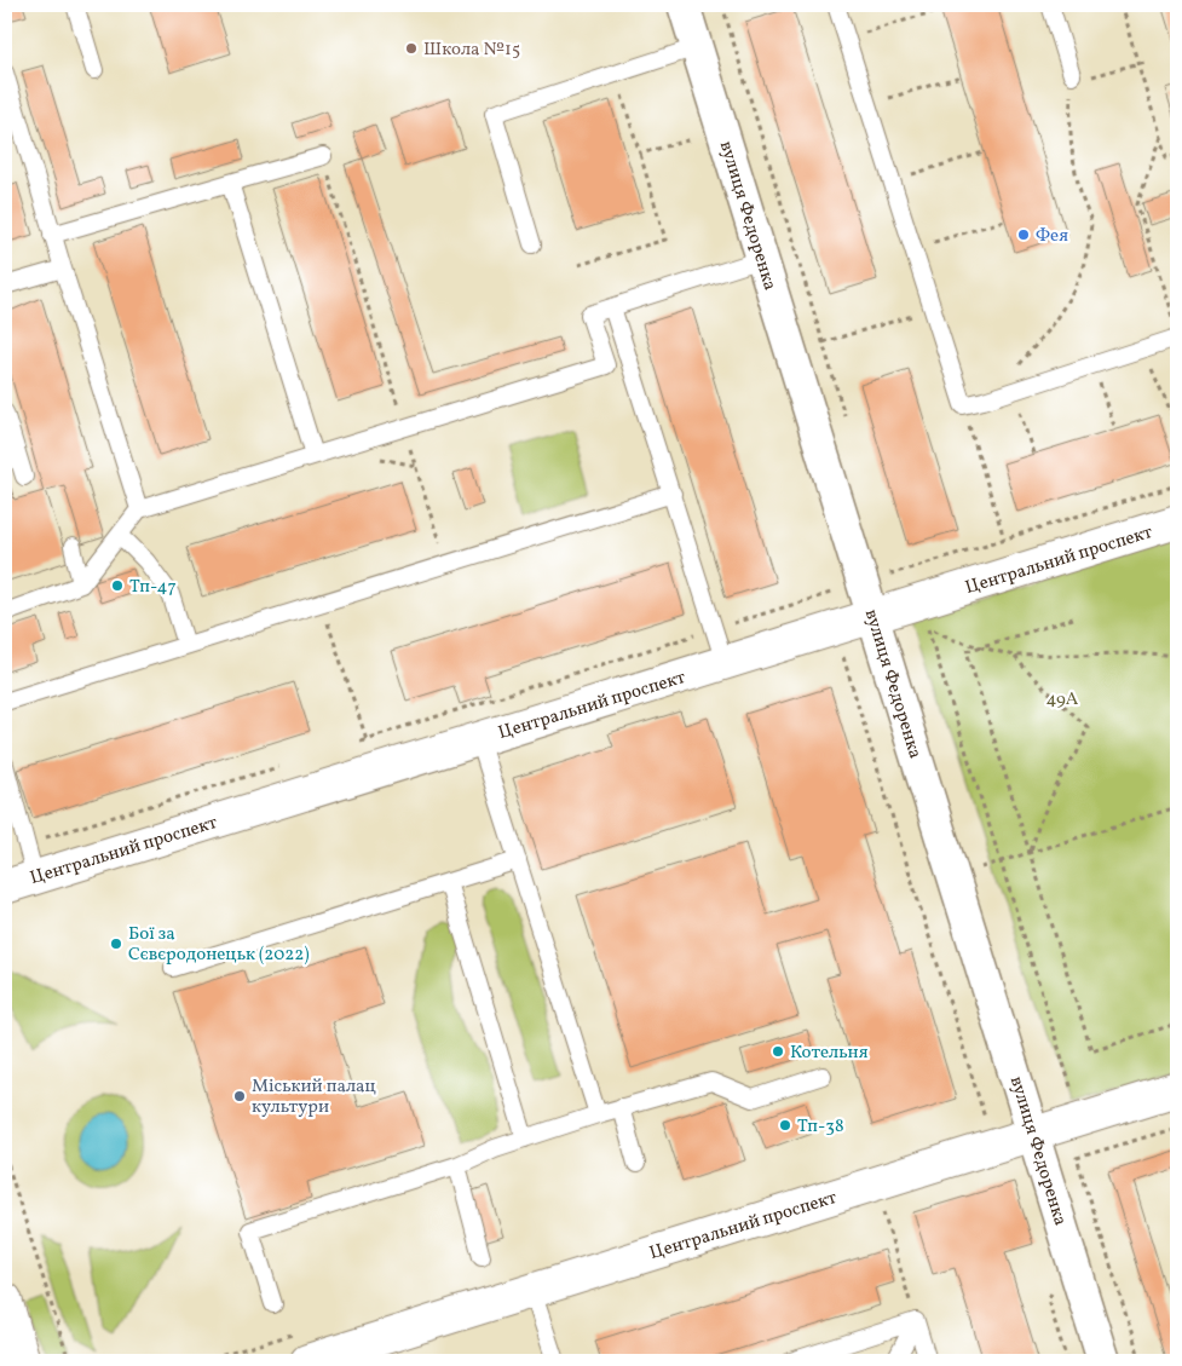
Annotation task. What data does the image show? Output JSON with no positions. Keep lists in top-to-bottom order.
{
  "streets": {
    "street": ["вулиця Федоренка", "Центральний проспект"]
  },
  "crossings": [
    ["вулиця Федоренка", "Центральний проспект"]
  ],
  "parks": ["49А"],
  "places": [
    "Школа №15",
    "Фея",
    "Тп-47",
    "Бої за Сєвєродонецьк (2022)",
    "Котельня",
    "Міський палац культури",
    "Тп-38"
  ]
}
